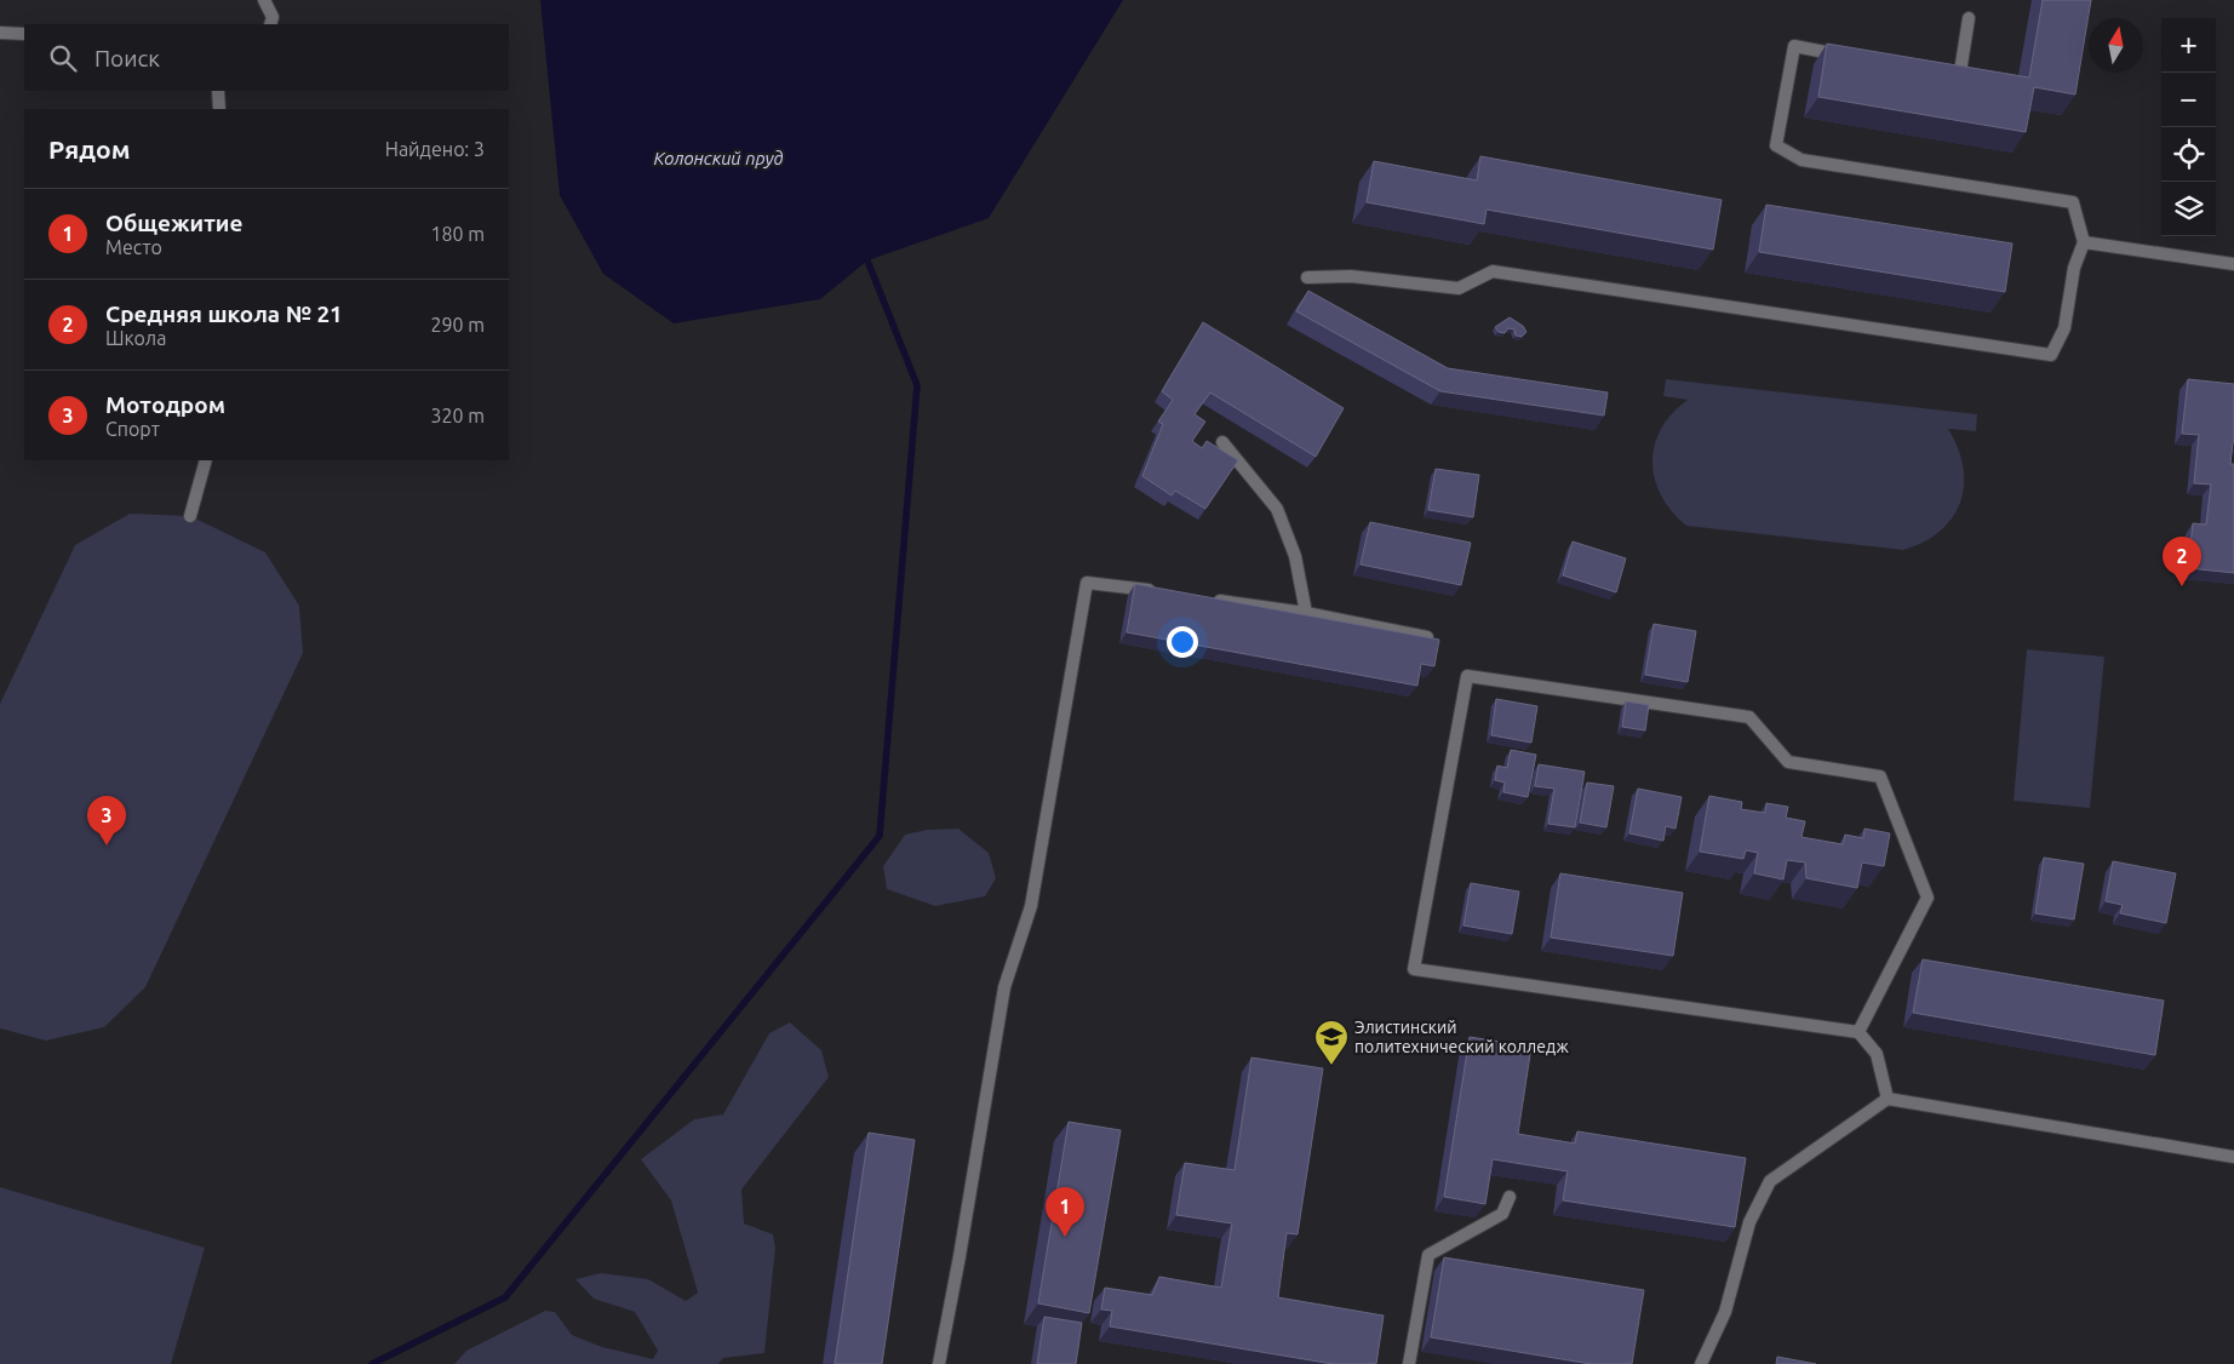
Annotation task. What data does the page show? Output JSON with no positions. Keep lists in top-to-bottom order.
{
  "water": ["Колонский пруд"],
  "places": {
    "school or university": ["Элистинский политехнический колледж"]
  },
  "north": "top",
  "page": {
    "map_buttons": ["+", "−"],
    "search": "Поиск",
    "heading": ["Рядом", "Найдено: 3"],
    "list": [
      {
        "mark": "1",
        "name": "Общежитие",
        "note": "Место",
        "value": "180 m"
      },
      {
        "mark": "2",
        "name": "Средняя школа № 21",
        "note": "Школа",
        "value": "290 m"
      },
      {
        "mark": "3",
        "name": "Мотодром",
        "note": "Спорт",
        "value": "320 m"
      }
    ],
    "pins": ["2", "3", "1"]
  }
}
